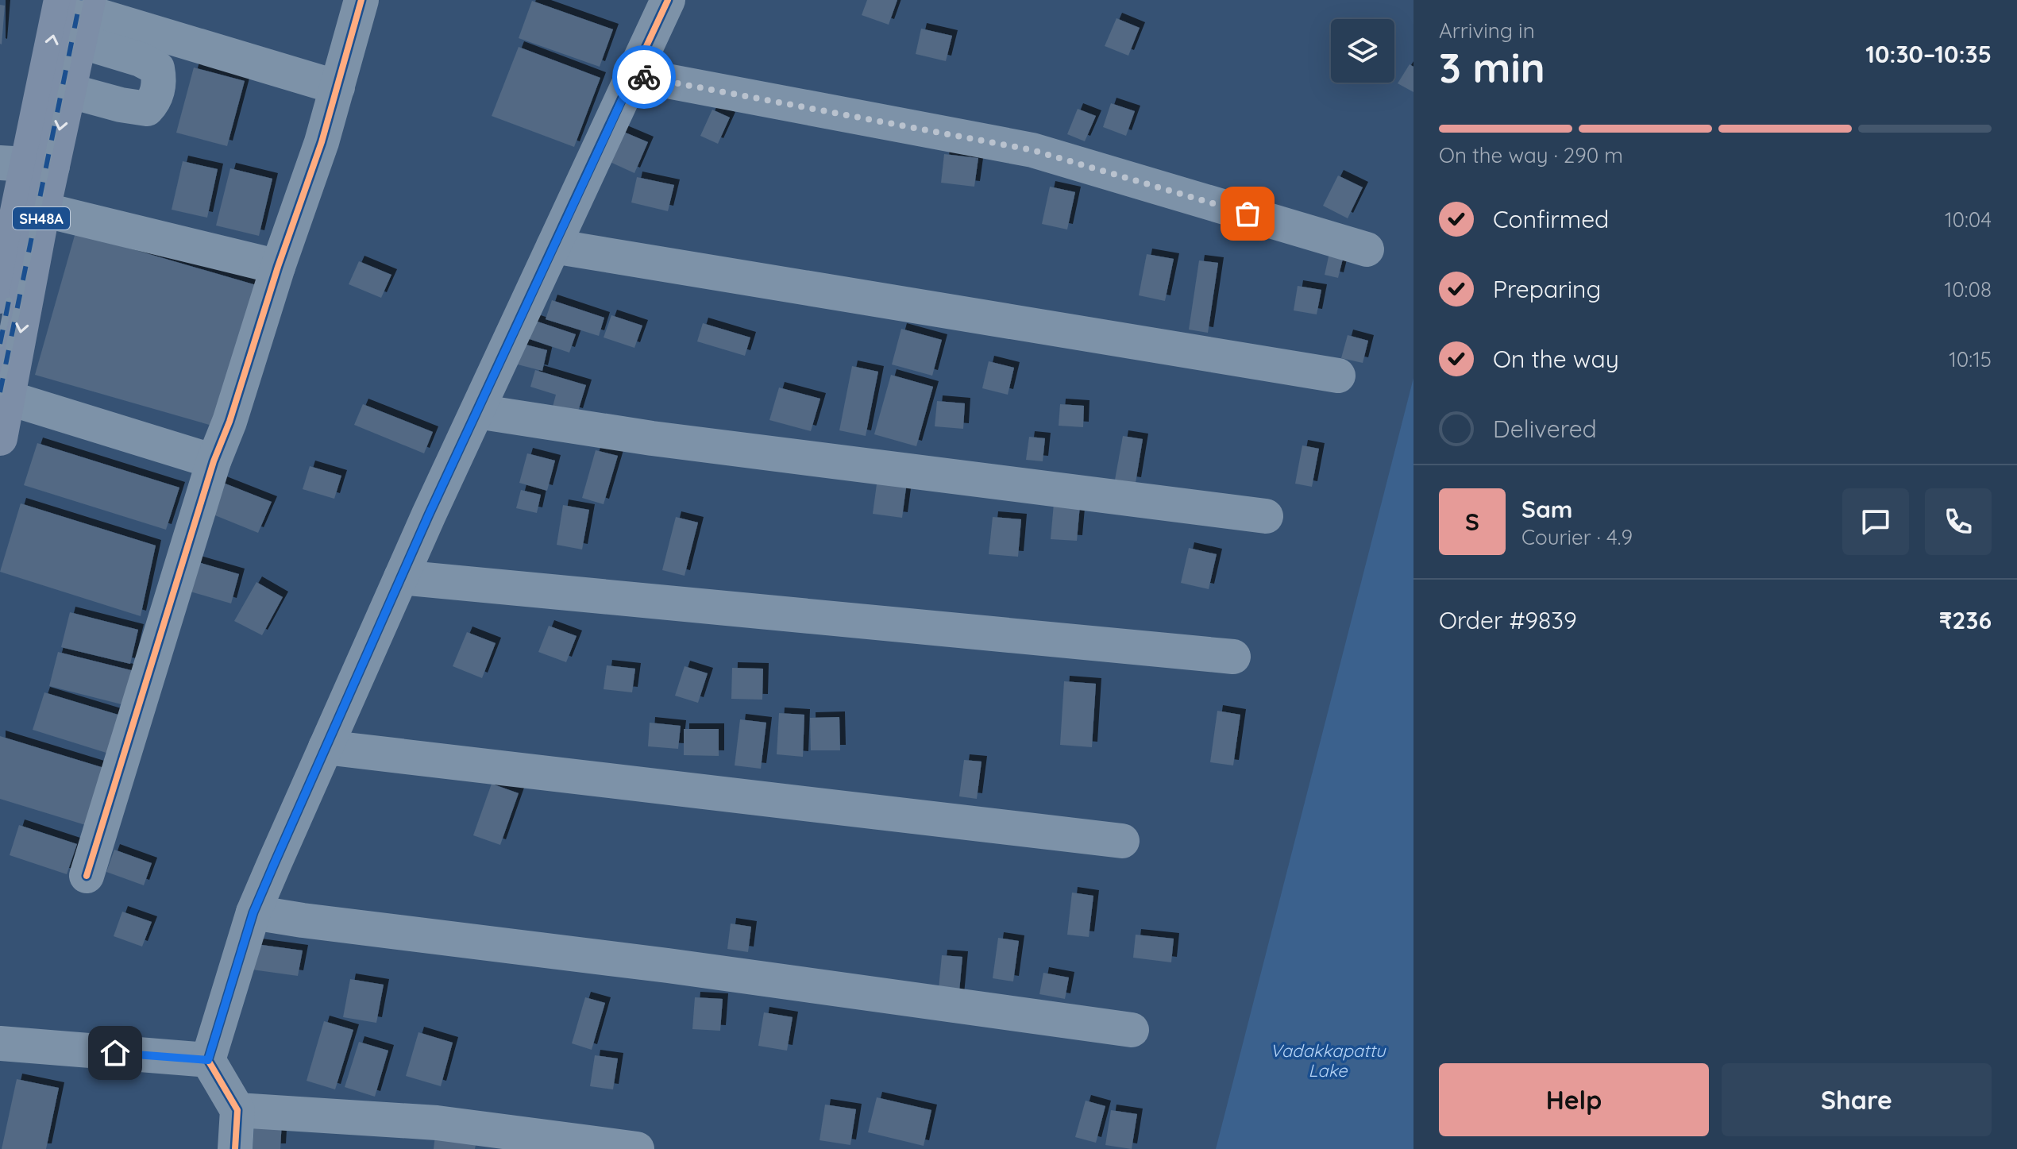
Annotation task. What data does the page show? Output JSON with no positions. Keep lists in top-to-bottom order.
{
  "streets": {
    "main road": ["SH48A"]
  },
  "water": ["Vadakkapattu Lake"],
  "page": {
    "heading": ["3 min", "Arriving in", "10:30–10:35"],
    "panel": [
      "Sam",
      "Courier · 4.9",
      "Order #9839",
      "₹236"
    ],
    "bar": "On the way · 290 m",
    "list": [
      ["Confirmed", "10:04"],
      ["Preparing", "10:08"],
      ["On the way", "10:15"],
      "Delivered"
    ],
    "round": "S",
    "buttons": ["Help", "Share"]
  }
}
